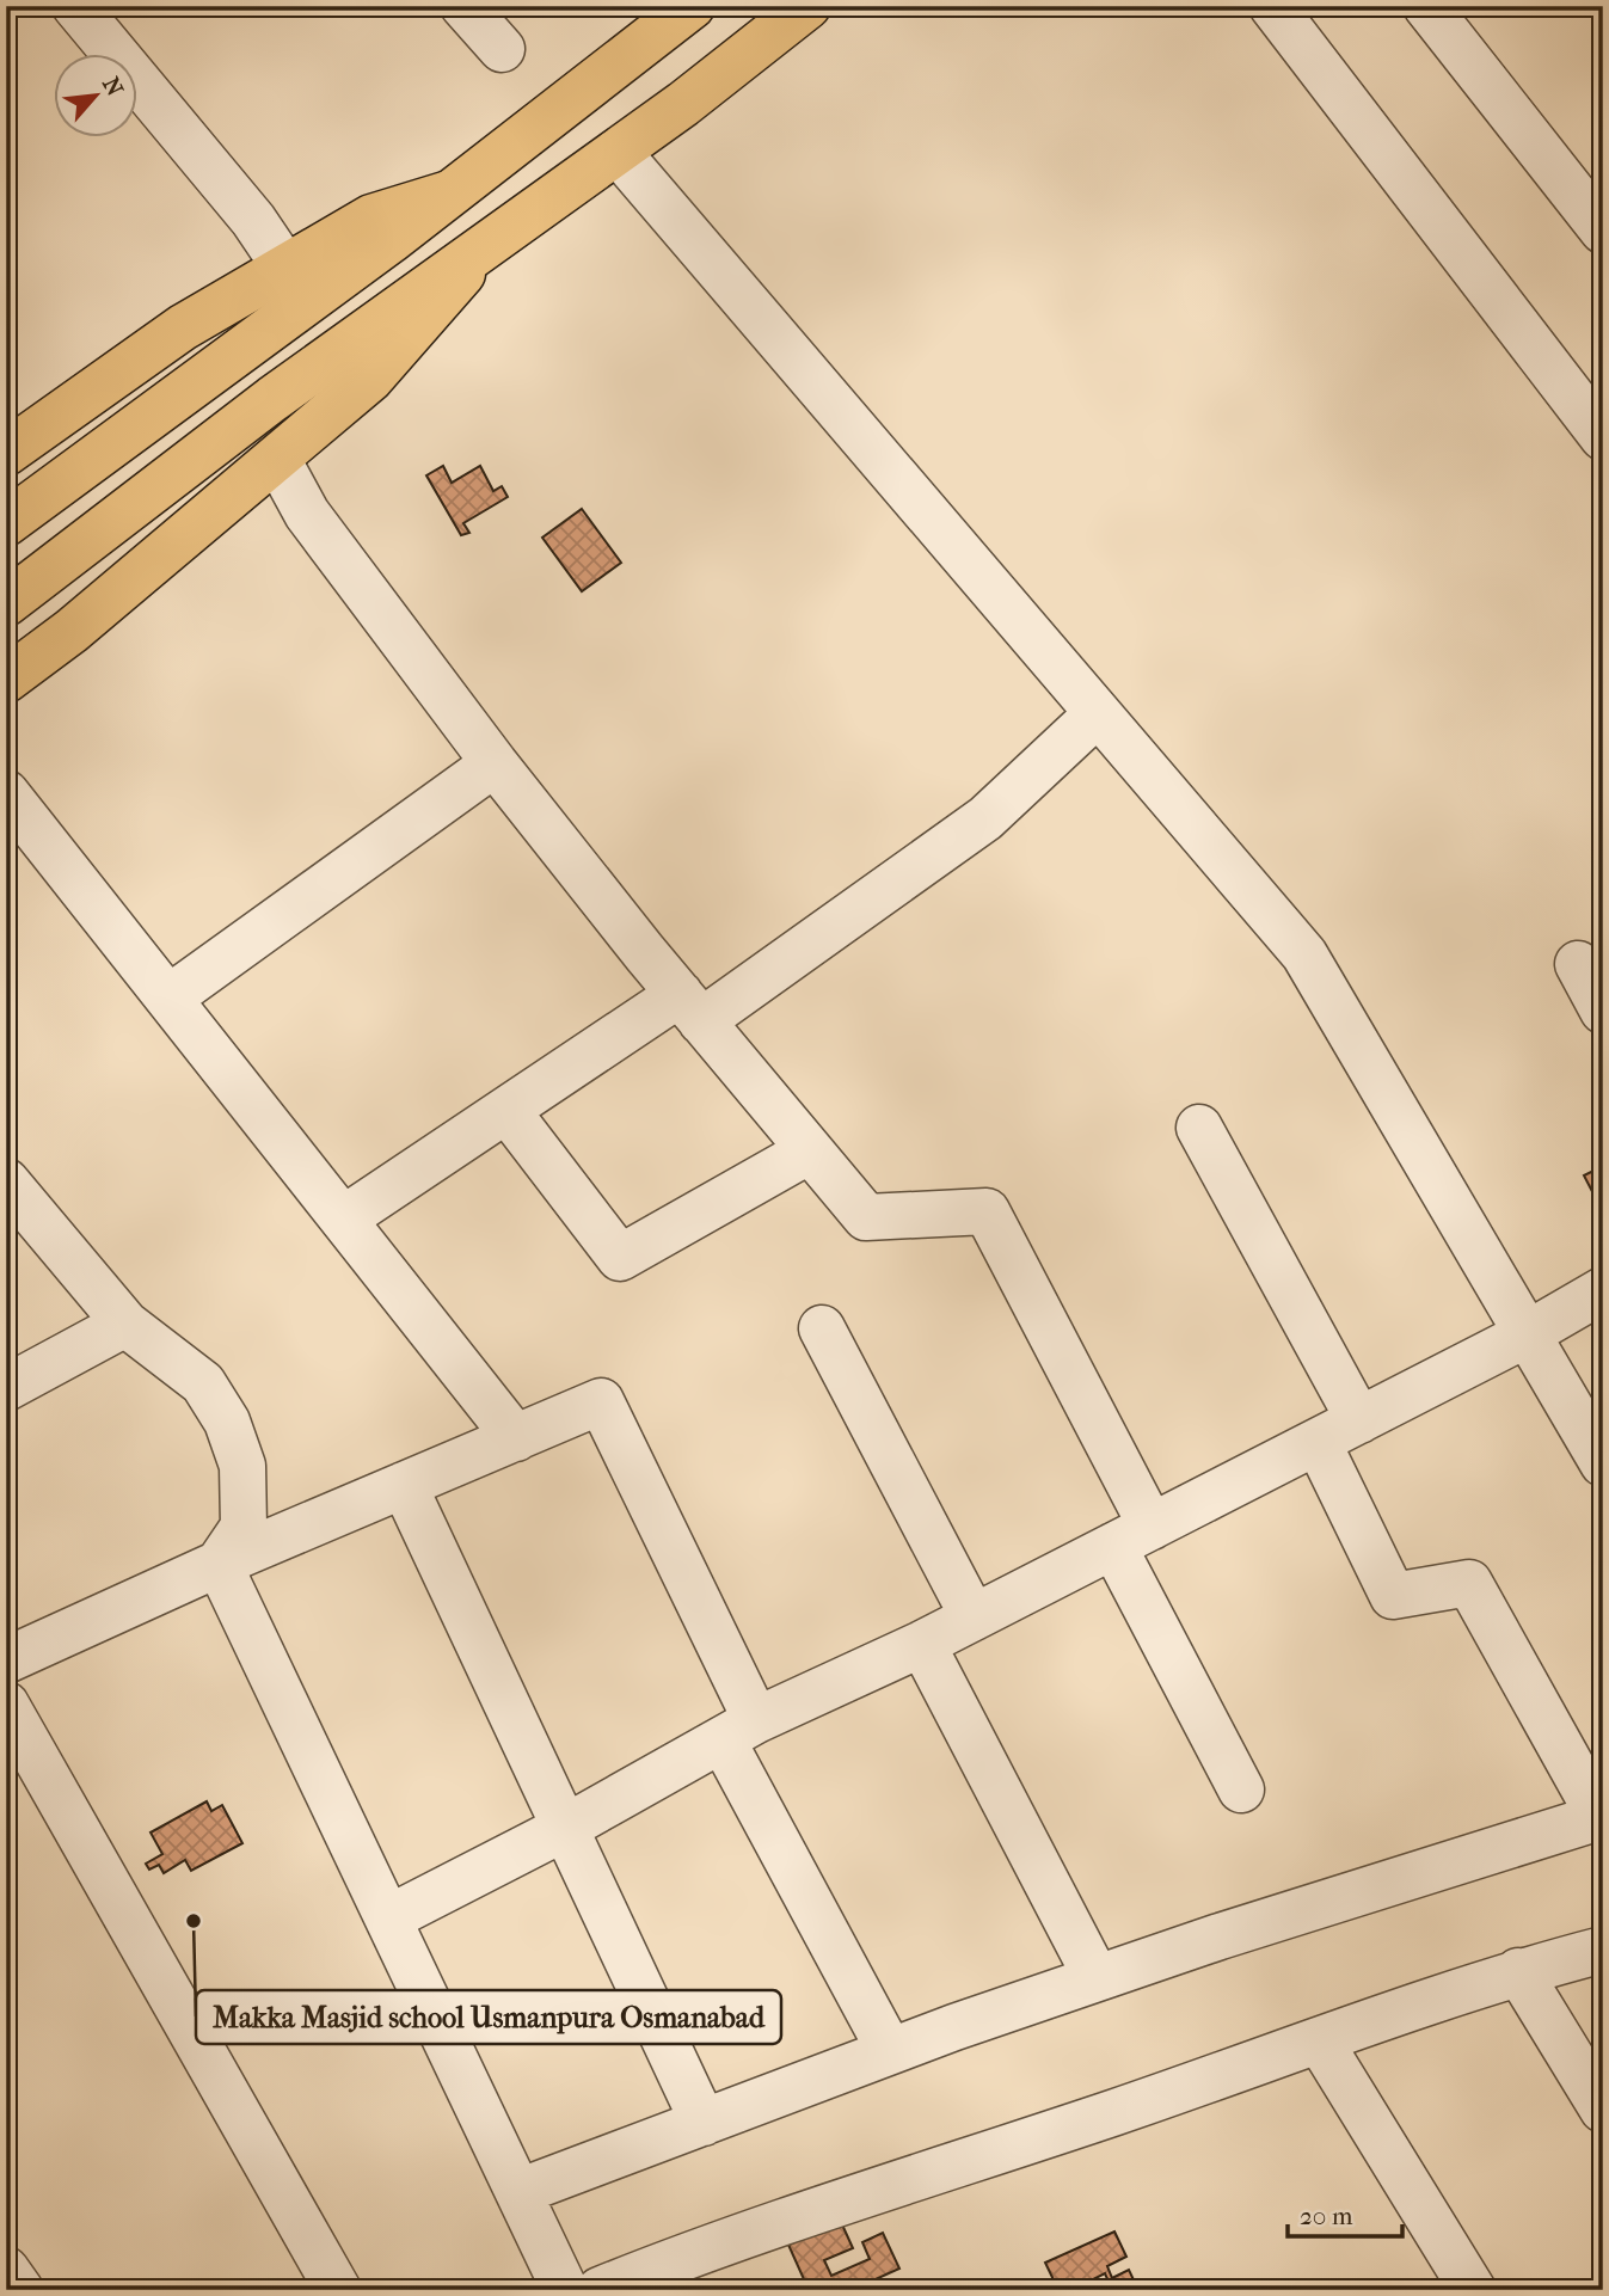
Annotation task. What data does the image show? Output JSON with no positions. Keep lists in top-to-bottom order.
{
  "places": ["Makka Masjid school Usmanpura Osmanabad"],
  "scale_bar": "20 m",
  "north": "top right"
}
